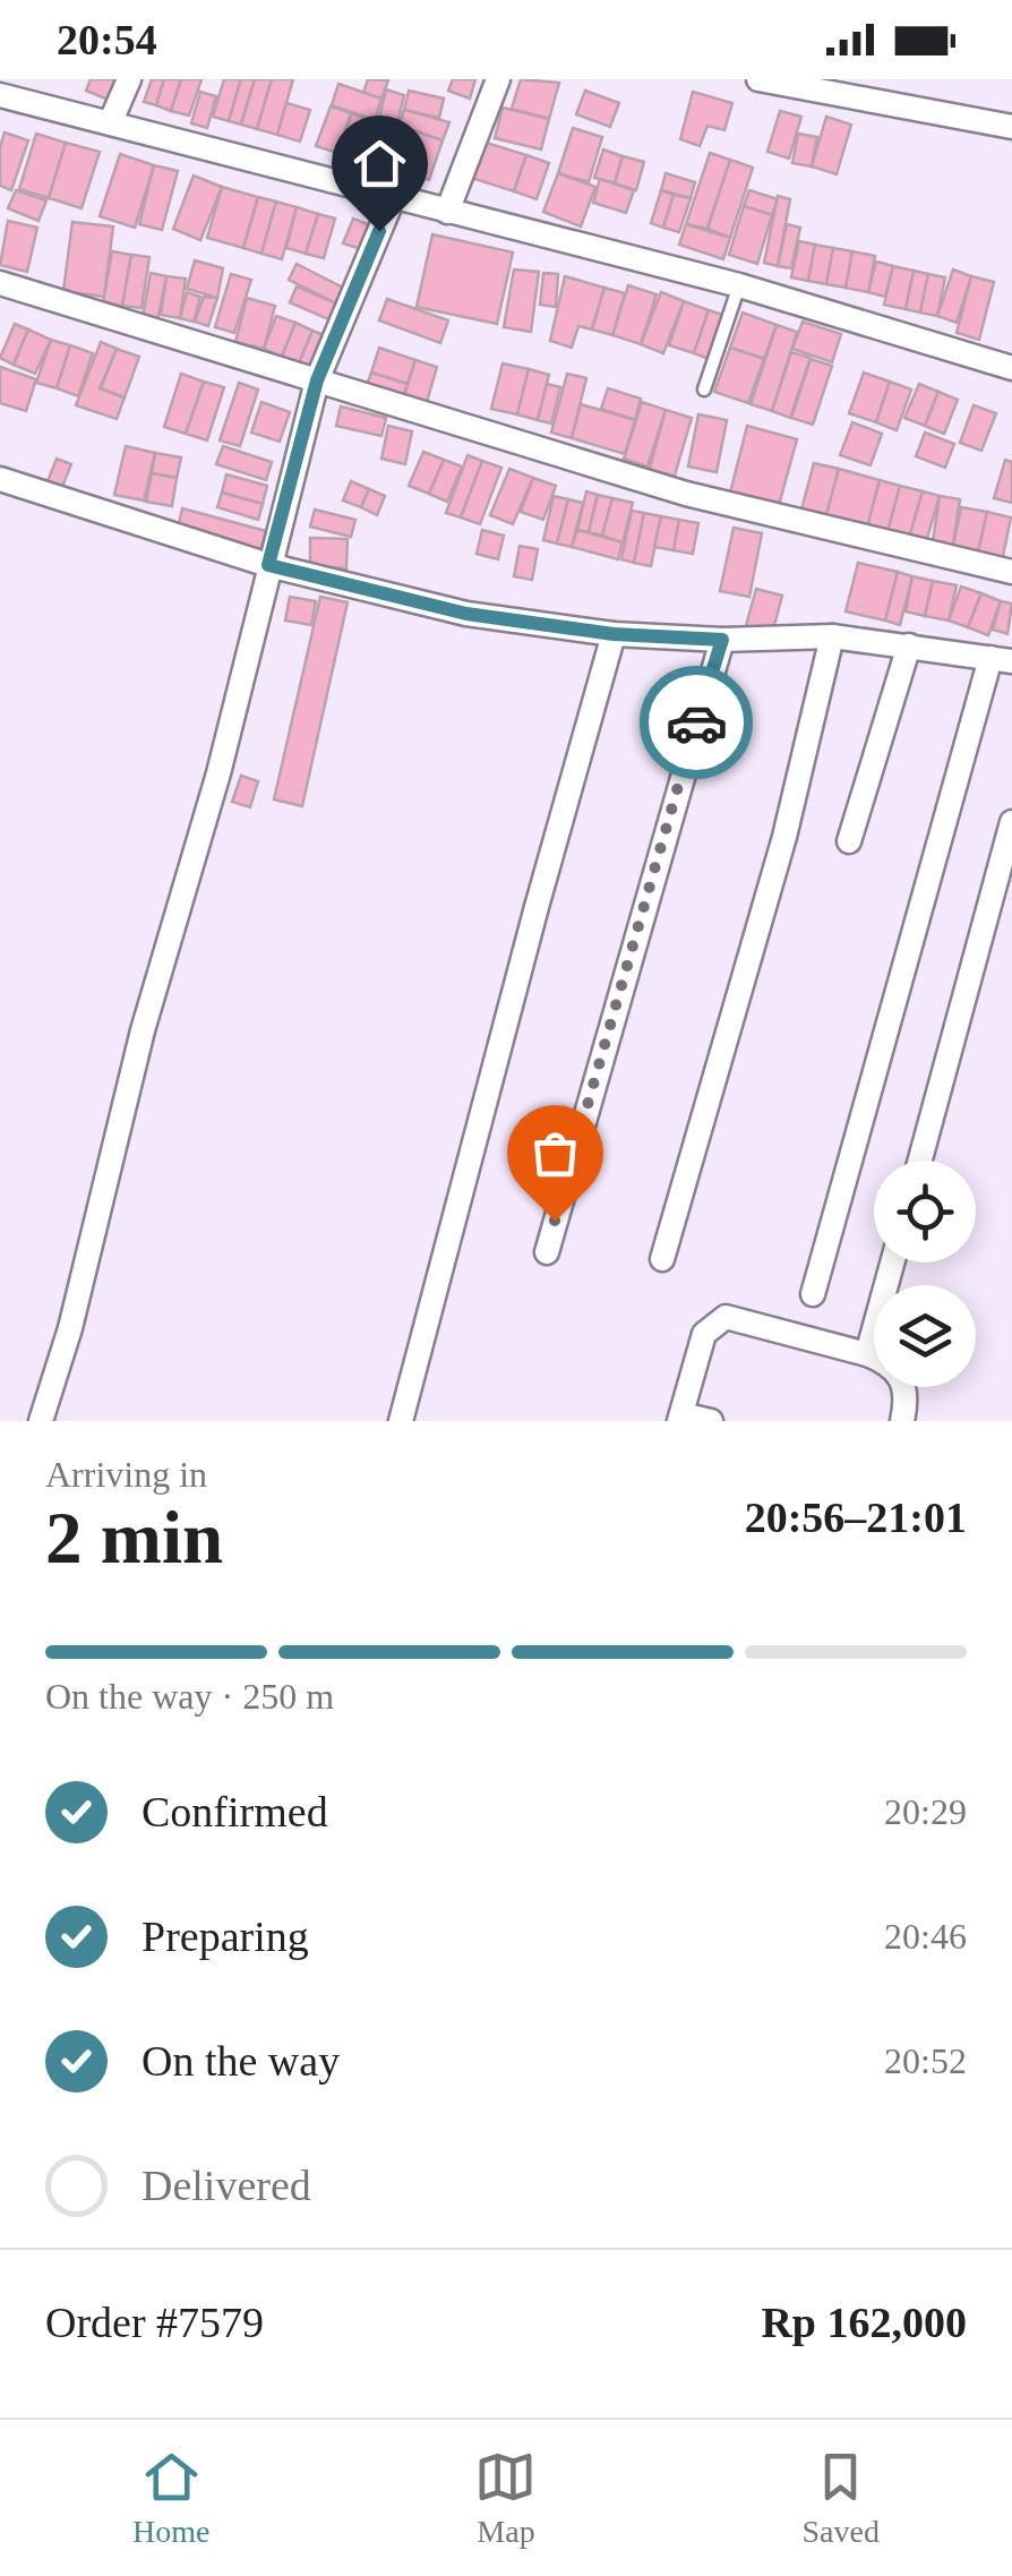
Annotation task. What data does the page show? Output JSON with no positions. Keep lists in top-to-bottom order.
{
  "page": {
    "status": "20:54",
    "heading": ["2 min", "Arriving in", "20:56–21:01"],
    "panel": ["Order #7579", "Rp 162,000"],
    "bar": "On the way · 250 m",
    "list": [
      ["Confirmed", "20:29"],
      ["Preparing", "20:46"],
      ["On the way", "20:52"],
      "Delivered"
    ],
    "tabs": ["Home", "Map", "Saved"]
  }
}
